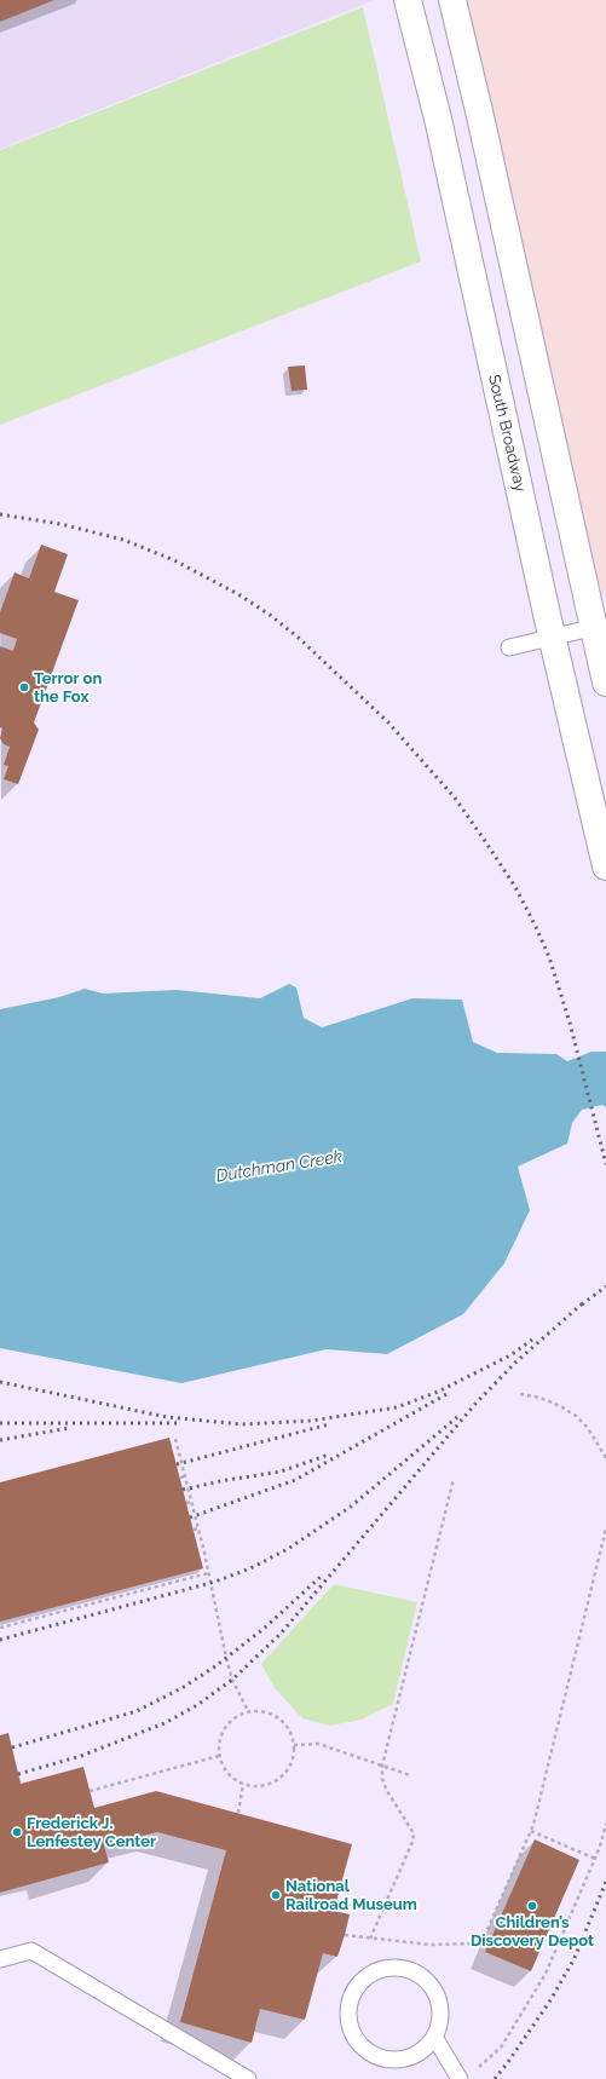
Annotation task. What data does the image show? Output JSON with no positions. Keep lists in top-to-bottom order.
{
  "streets": {
    "street": ["South Broadway"]
  },
  "water": ["Dutchman Creek"],
  "places": [
    "Terror on the Fox",
    "Frederick J. Lenfestey Center",
    "National Railroad Museum",
    "Children’s Discovery Depot"
  ]
}
